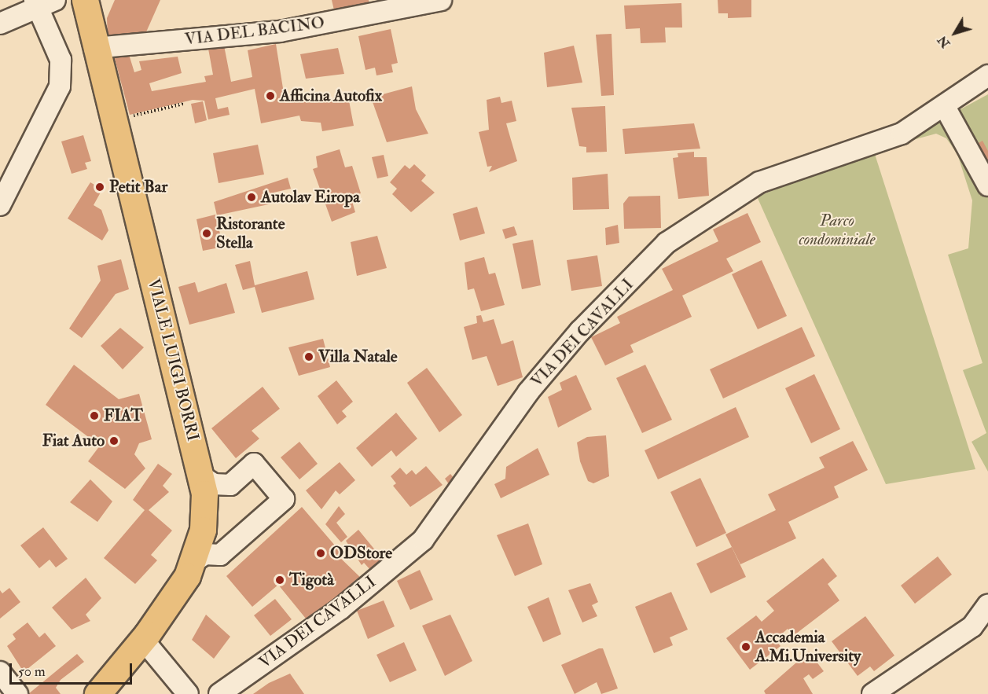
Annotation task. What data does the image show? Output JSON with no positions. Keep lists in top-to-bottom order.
{
  "streets": {
    "main road": ["VIALE LUIGI BORRI"],
    "street": ["VIA DEL BACINO", "VIA DEI CAVALLI"]
  },
  "crossings": [
    ["VIA DEL BACINO", "VIALE LUIGI BORRI"]
  ],
  "parks": ["Parco condominiale"],
  "places": [
    "Afficina Autofix",
    "Petit Bar",
    "Autolav Eiropa",
    "Ristorante Stella",
    "Villa Natale",
    "FIAT",
    "Fiat Auto",
    "ODStore",
    "Tigotà",
    "Accademia A.Mi.University"
  ],
  "scale_bar": "50 m",
  "north": "bottom left"
}
